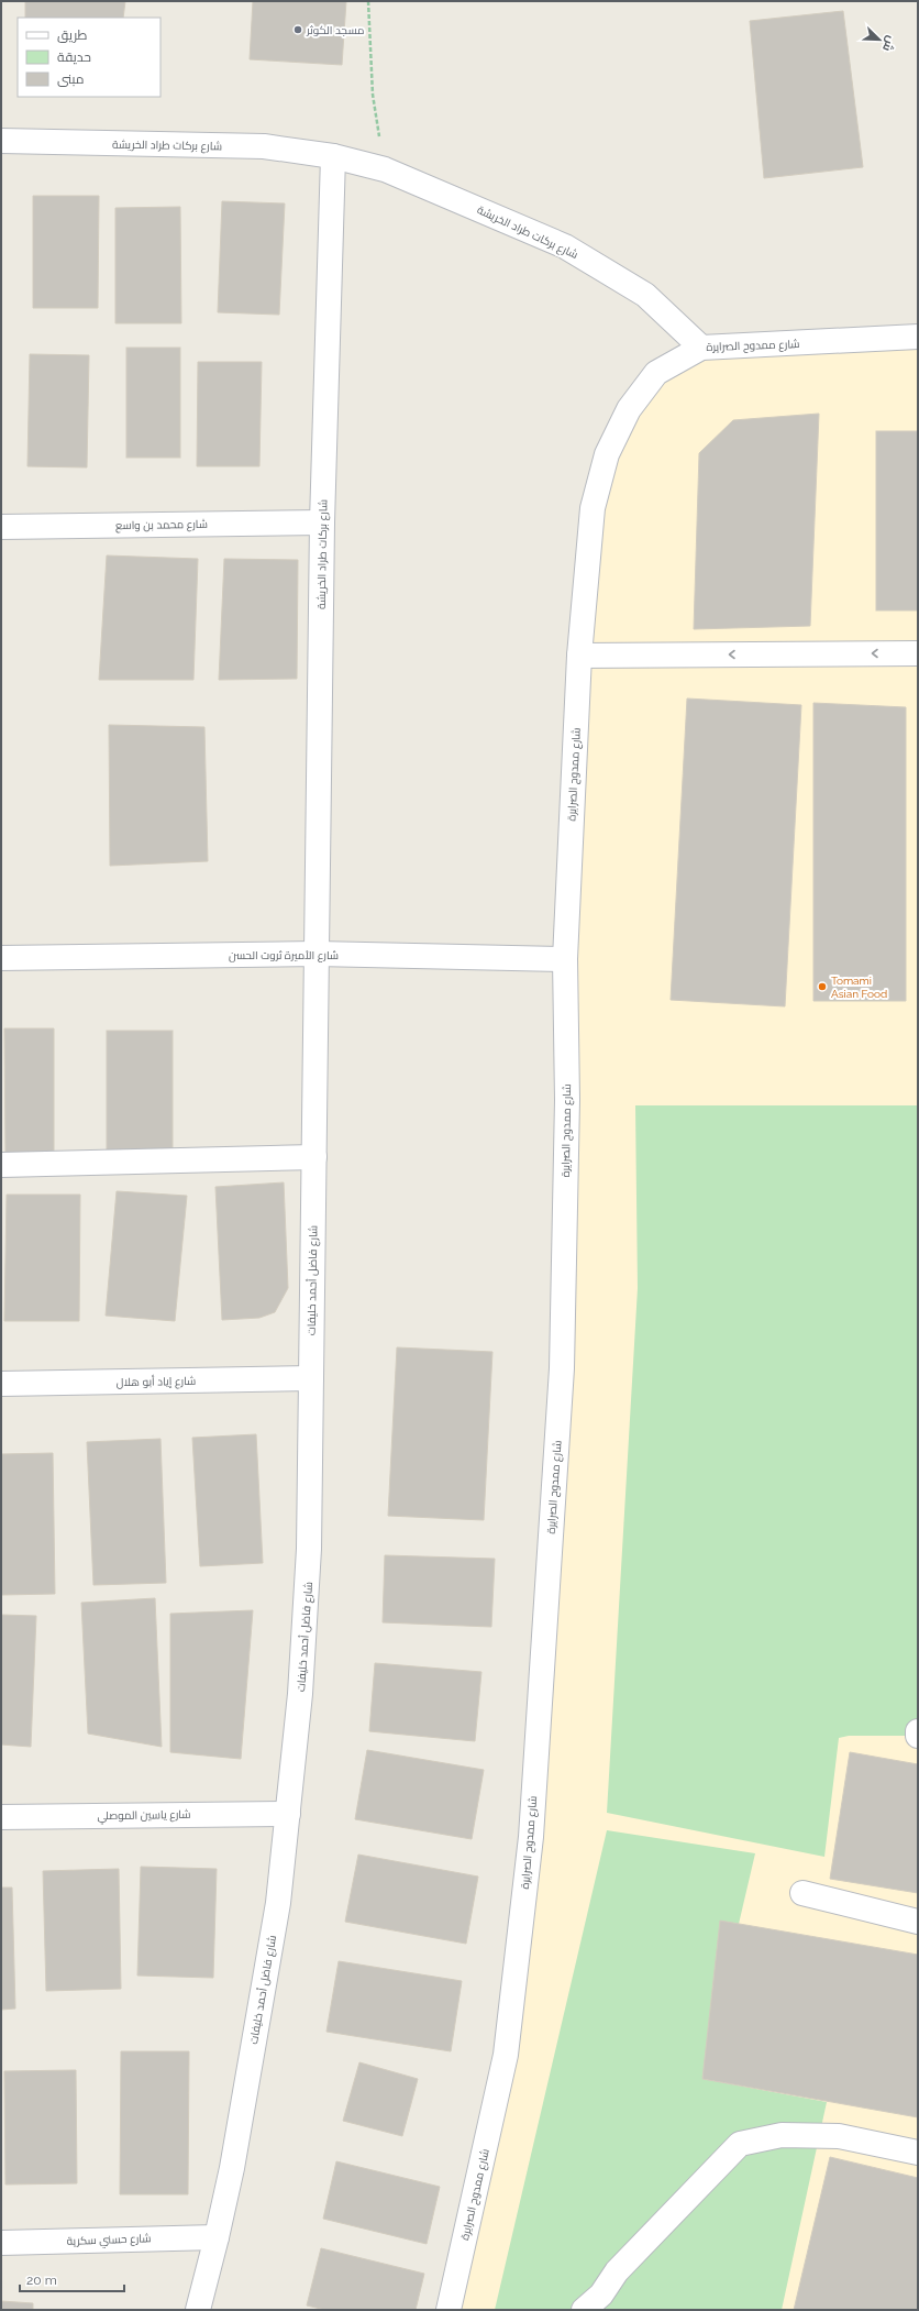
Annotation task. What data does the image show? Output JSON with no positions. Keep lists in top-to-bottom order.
{
  "streets": {
    "street": [
      "شارع بركات طراد الخريشة",
      "شارع ممدوح الصرايرة",
      "شارع محمد بن واسع",
      "شارع الأميرة ثروت الحسن",
      "شارع فاضل أحمد خليفات",
      "شارع إياد أبو هلال",
      "شارع ياسين الموصلي",
      "شارع حسني سكرية"
    ]
  },
  "crossings": [
    ["شارع بركات طراد الخريشة", "شارع ممدوح الصرايرة"],
    ["شارع بركات طراد الخريشة", "شارع محمد بن واسع"],
    ["شارع بركات طراد الخريشة", "شارع الأميرة ثروت الحسن"],
    ["شارع بركات طراد الخريشة", "شارع فاضل أحمد خليفات"],
    ["شارع ممدوح الصرايرة", "شارع الأميرة ثروت الحسن"],
    ["شارع الأميرة ثروت الحسن", "شارع فاضل أحمد خليفات"],
    ["شارع فاضل أحمد خليفات", "شارع إياد أبو هلال"],
    ["شارع فاضل أحمد خليفات", "شارع ياسين الموصلي"],
    ["شارع فاضل أحمد خليفات", "شارع حسني سكرية"]
  ],
  "places": ["مسجد الكوثر", "Tomami Asian Food"],
  "legend": ["طريق", "حديقة", "مبنى"],
  "scale_bar": "20 m",
  "north": "bottom right"
}
